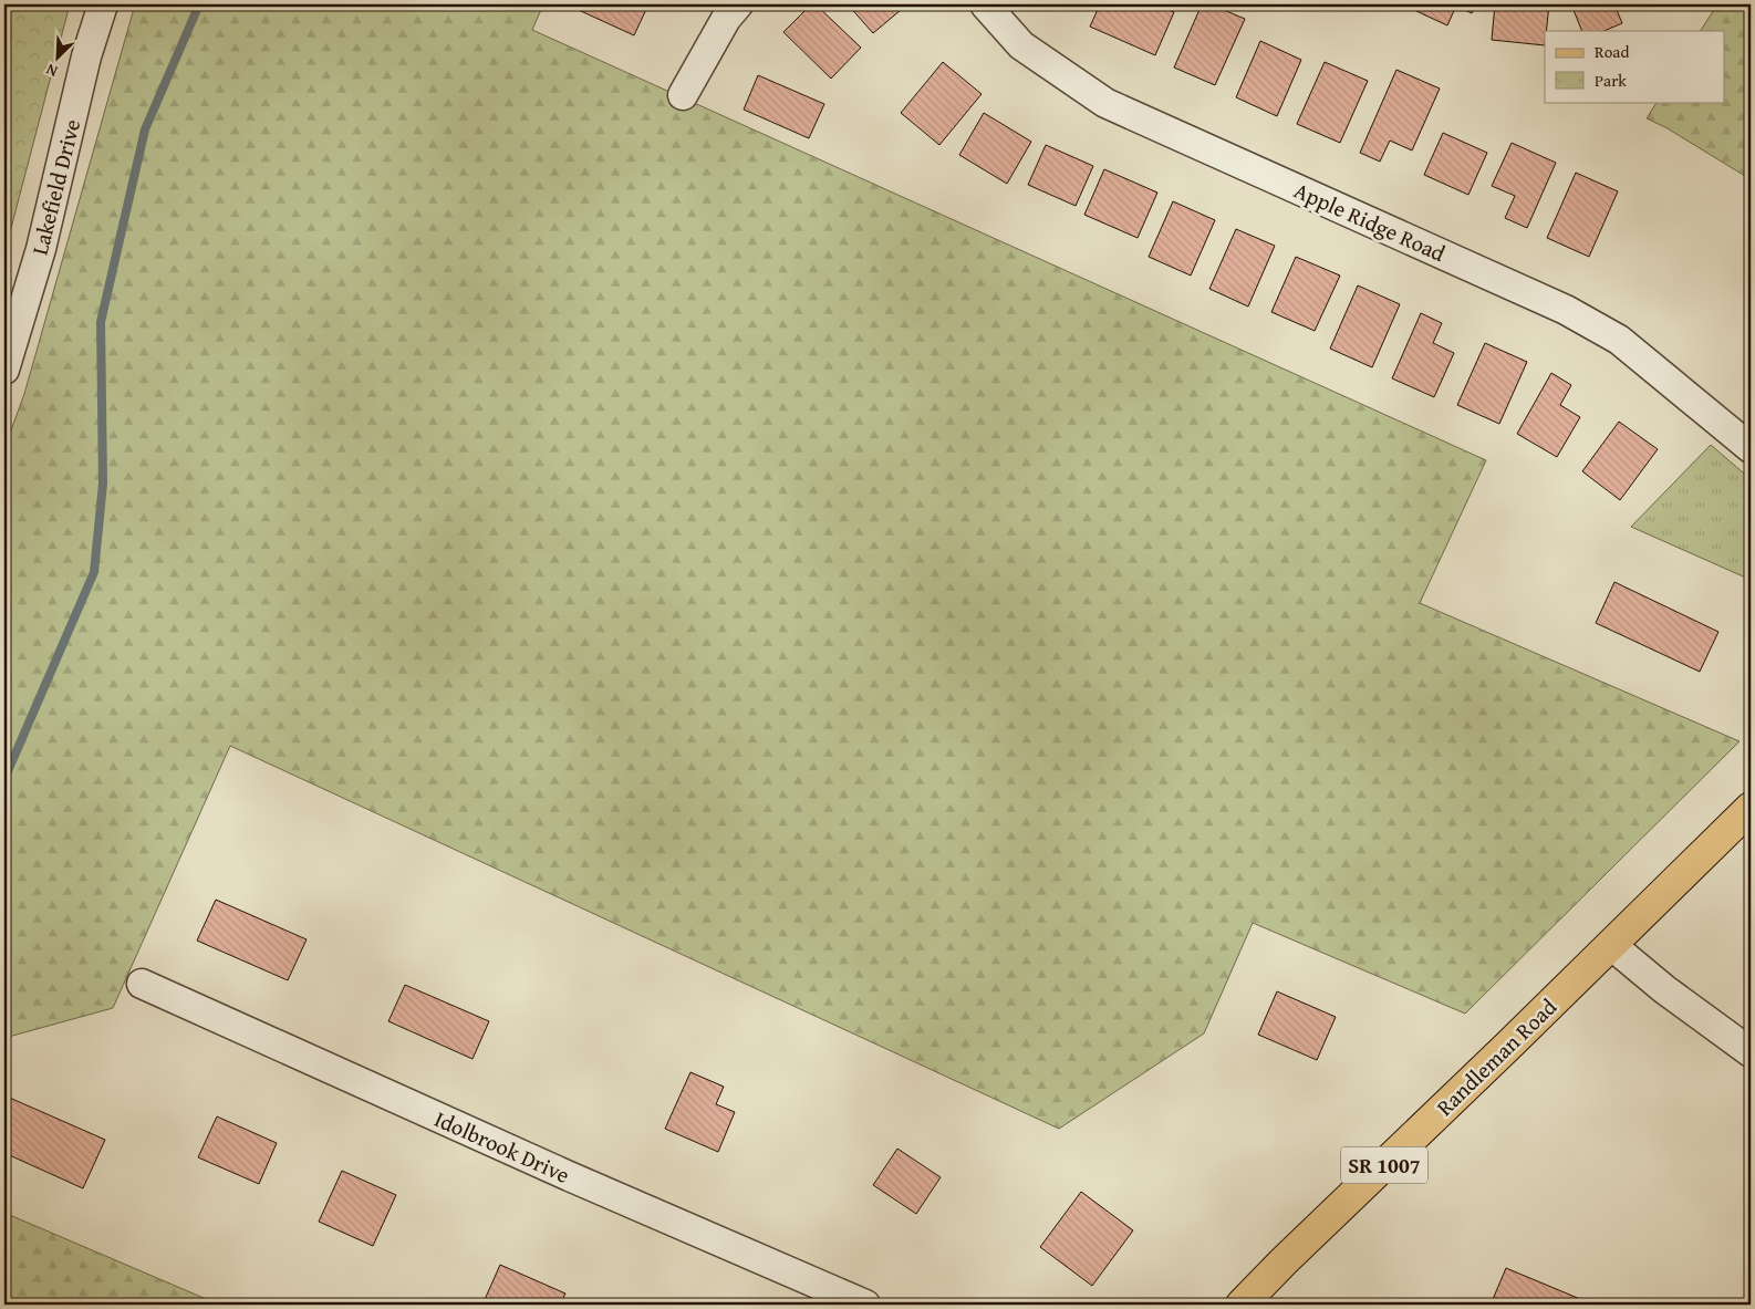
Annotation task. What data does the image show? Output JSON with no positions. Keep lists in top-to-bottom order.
{
  "streets": {
    "main road": ["Randleman Road", "SR 1007"],
    "street": ["Lakefield Drive", "Apple Ridge Road", "Idolbrook Drive"]
  },
  "legend": ["Road", "Park"],
  "north": "bottom left"
}
